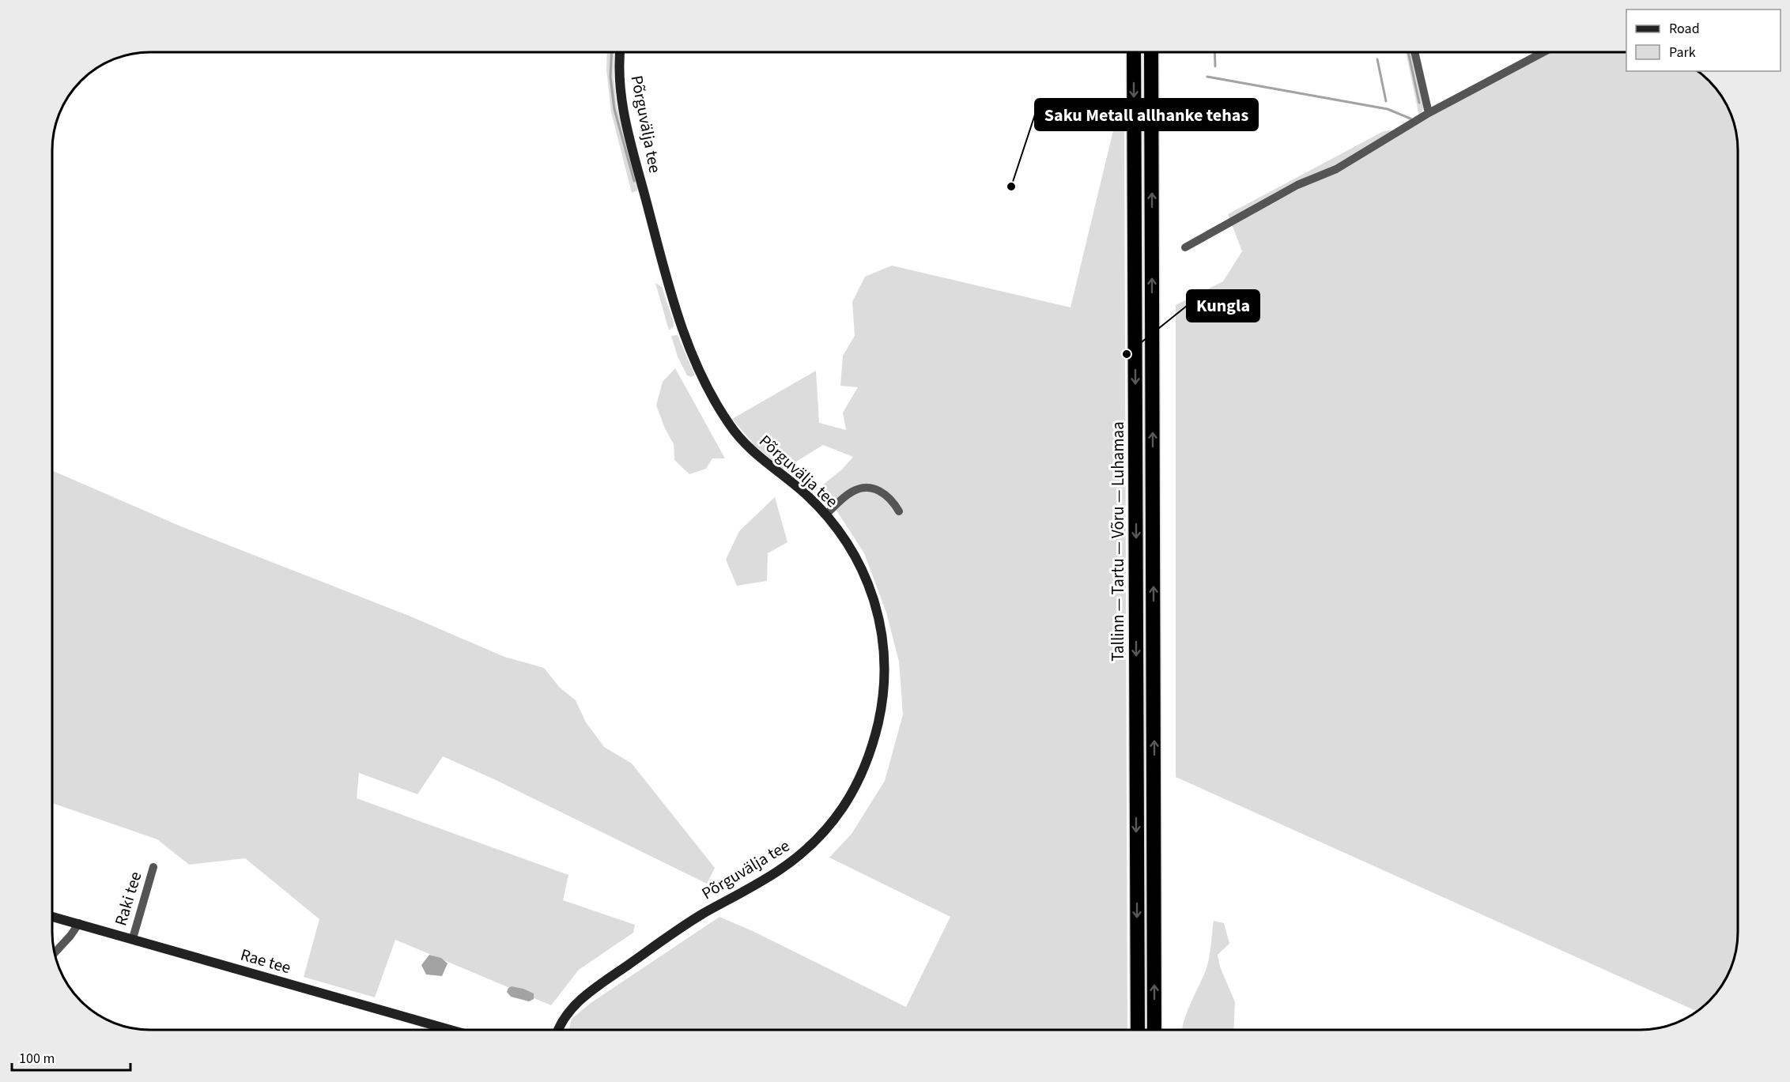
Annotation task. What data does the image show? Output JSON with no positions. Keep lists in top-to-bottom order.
{
  "streets": {
    "highway": ["Tallinn — Tartu — Võru — Luhamaa"],
    "street": ["Põrguvälja tee", "Raki tee", "Rae tee"]
  },
  "crossings": [
    ["Raki tee", "Rae tee"]
  ],
  "places": ["Saku Metall allhanke tehas", "Kungla"],
  "legend": ["Road", "Park"],
  "scale_bar": "100 m"
}
